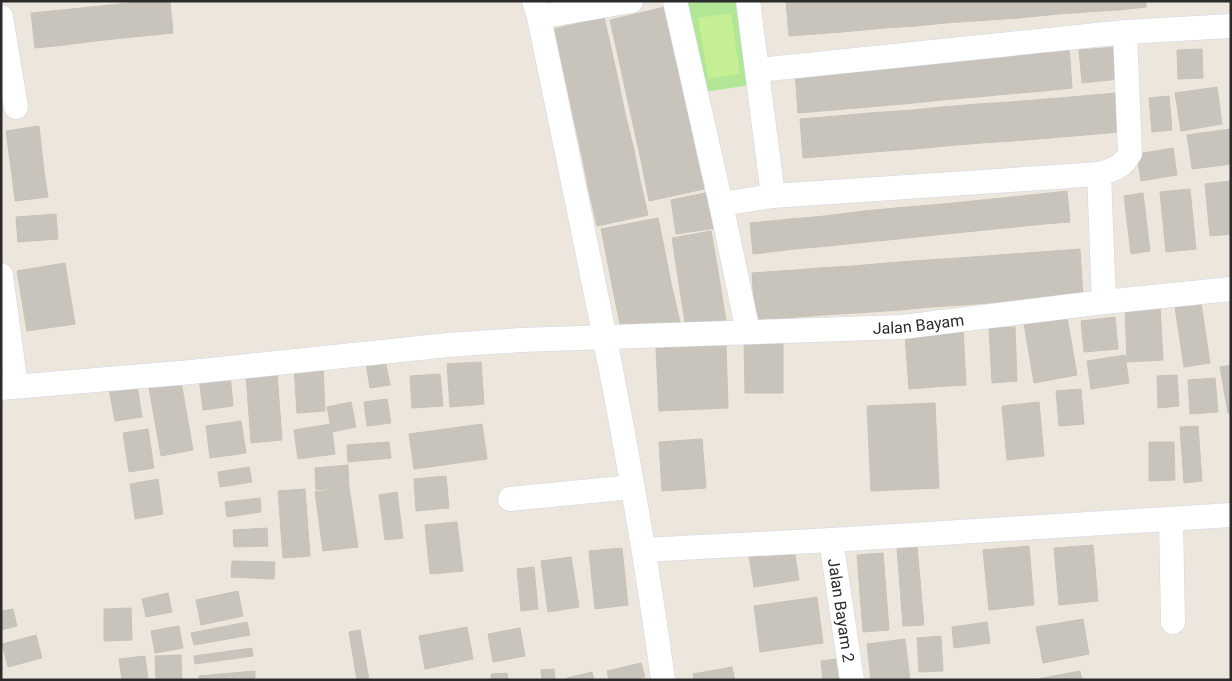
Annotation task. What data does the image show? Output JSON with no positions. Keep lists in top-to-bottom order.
{
  "streets": {
    "street": ["Jalan Bayam", "Jalan Bayam 2"]
  }
}
